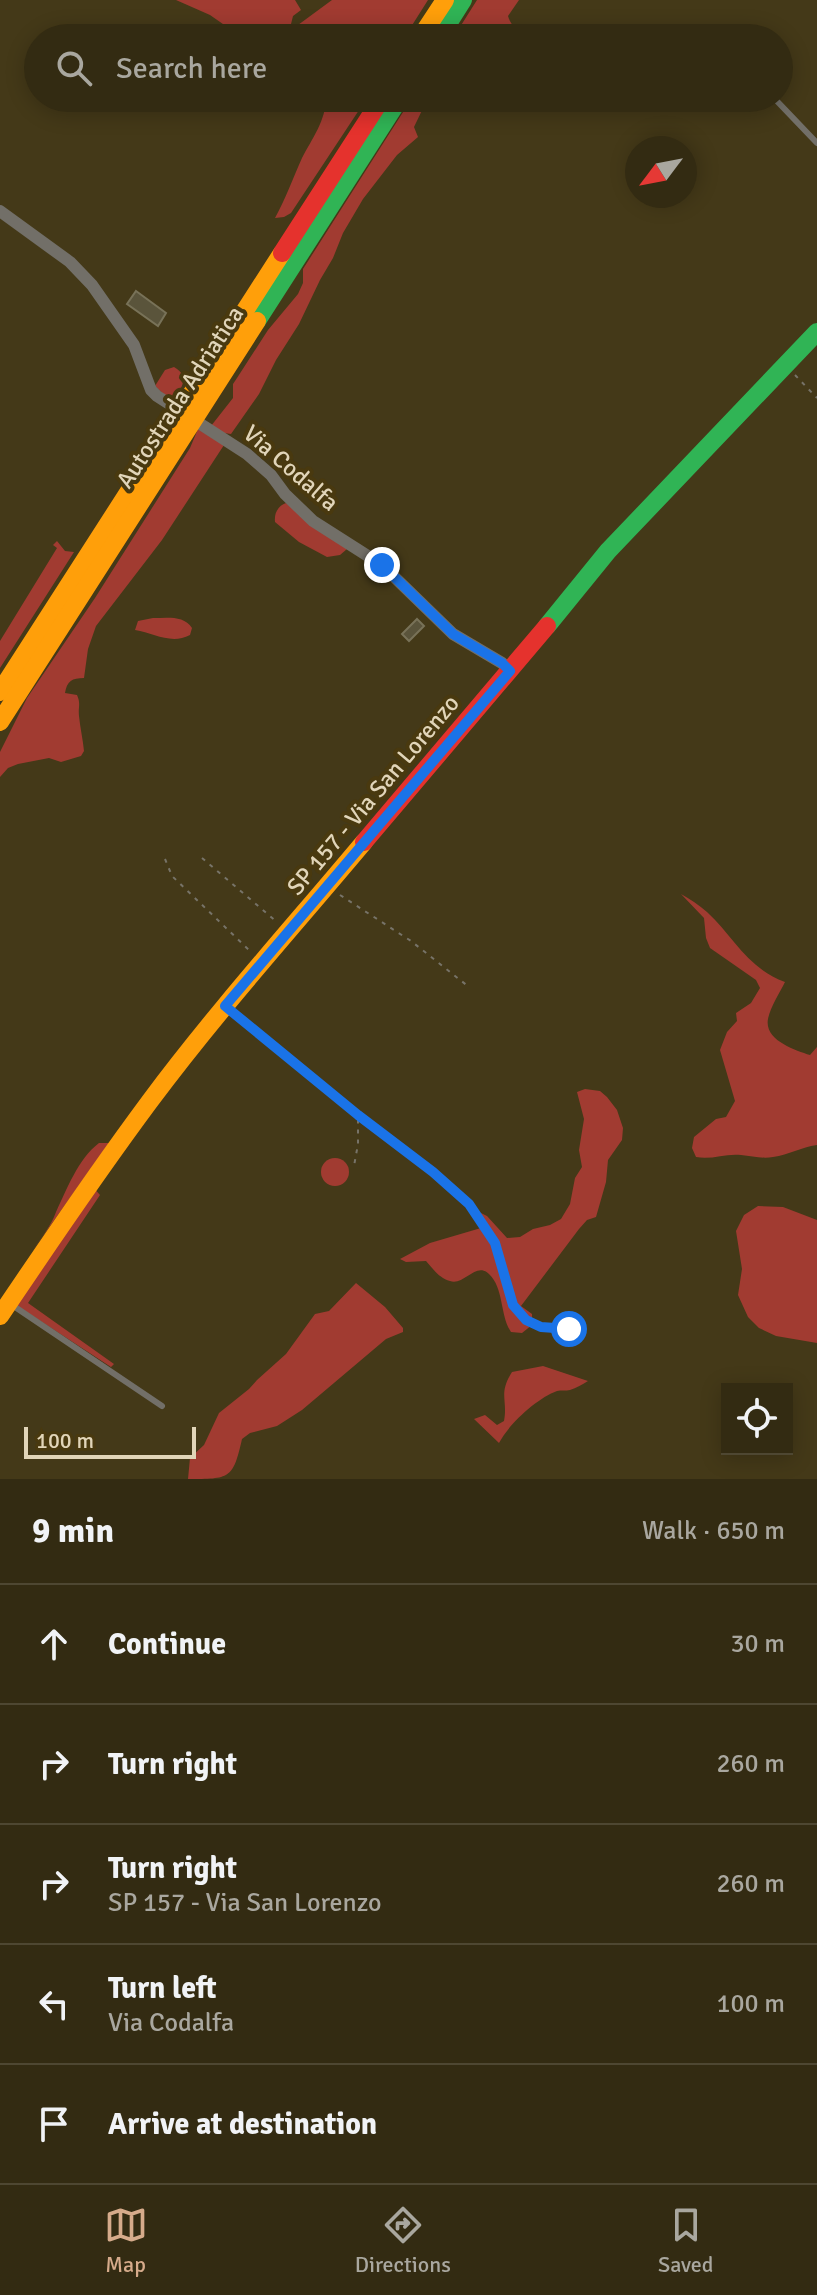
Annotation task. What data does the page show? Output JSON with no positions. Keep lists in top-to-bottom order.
{
  "streets": {
    "main road": ["Autostrada Adriatica", "SP 157 - Via San Lorenzo"],
    "street": ["Via Codalfa"]
  },
  "crossings": [
    ["Via Codalfa", "SP 157 - Via San Lorenzo"]
  ],
  "scale_bar": "100 m",
  "north": "bottom left",
  "page": {
    "search": "Search here",
    "scale": "100 m",
    "heading": ["9 min", "Walk · 650 m"],
    "list": [
      ["Continue", "30 m"],
      ["Turn right", "260 m"],
      ["Turn right", "SP 157 - Via San Lorenzo", "260 m"],
      ["Turn left", "Via Codalfa", "100 m"],
      "Arrive at destination"
    ],
    "nav": ["Map", "Directions", "Saved"]
  }
}
